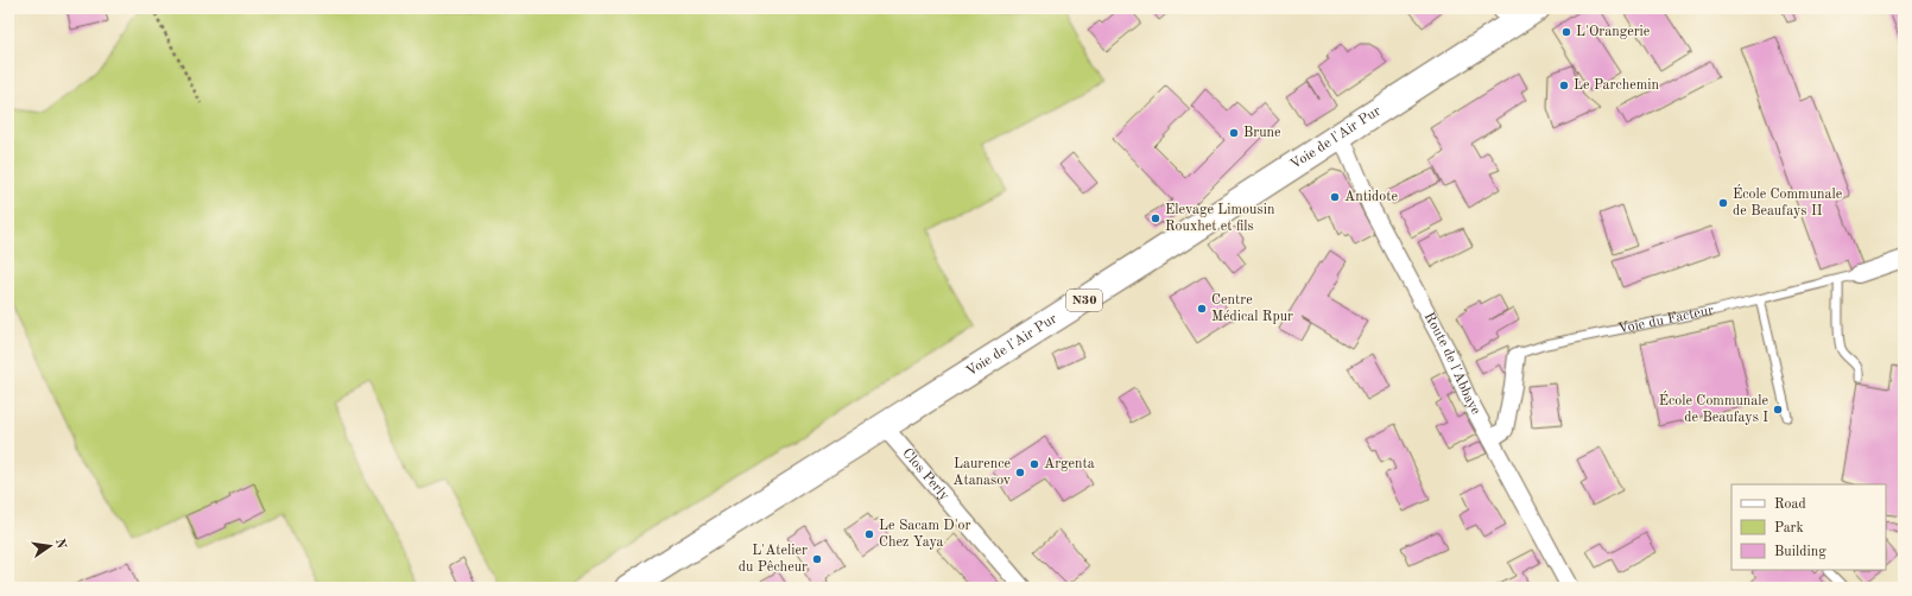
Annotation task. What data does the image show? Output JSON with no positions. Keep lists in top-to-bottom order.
{
  "streets": {
    "main road": ["Voie de l'Air Pur", "N30"],
    "street": ["Voie du Facteur", "Route de l'Abbaye", "Clos Perly"]
  },
  "crossings": [
    ["Voie de l'Air Pur", "Route de l'Abbaye"],
    ["Voie de l'Air Pur", "Clos Perly"],
    ["Voie du Facteur", "Route de l'Abbaye"]
  ],
  "places": [
    "L'Orangerie",
    "Le Parchemin",
    "Brune",
    "Antidote",
    "École Communale de Beaufays II",
    "Elevage Limousin Rouxhet et fils",
    "Centre Médical Rpur",
    "École Communale de Beaufays I",
    "Argenta",
    "Laurence Atanasov",
    "Le Sacam D'or Chez Yaya",
    "L'Atelier du Pêcheur"
  ],
  "legend": ["Road", "Park", "Building"],
  "north": "right"
}
